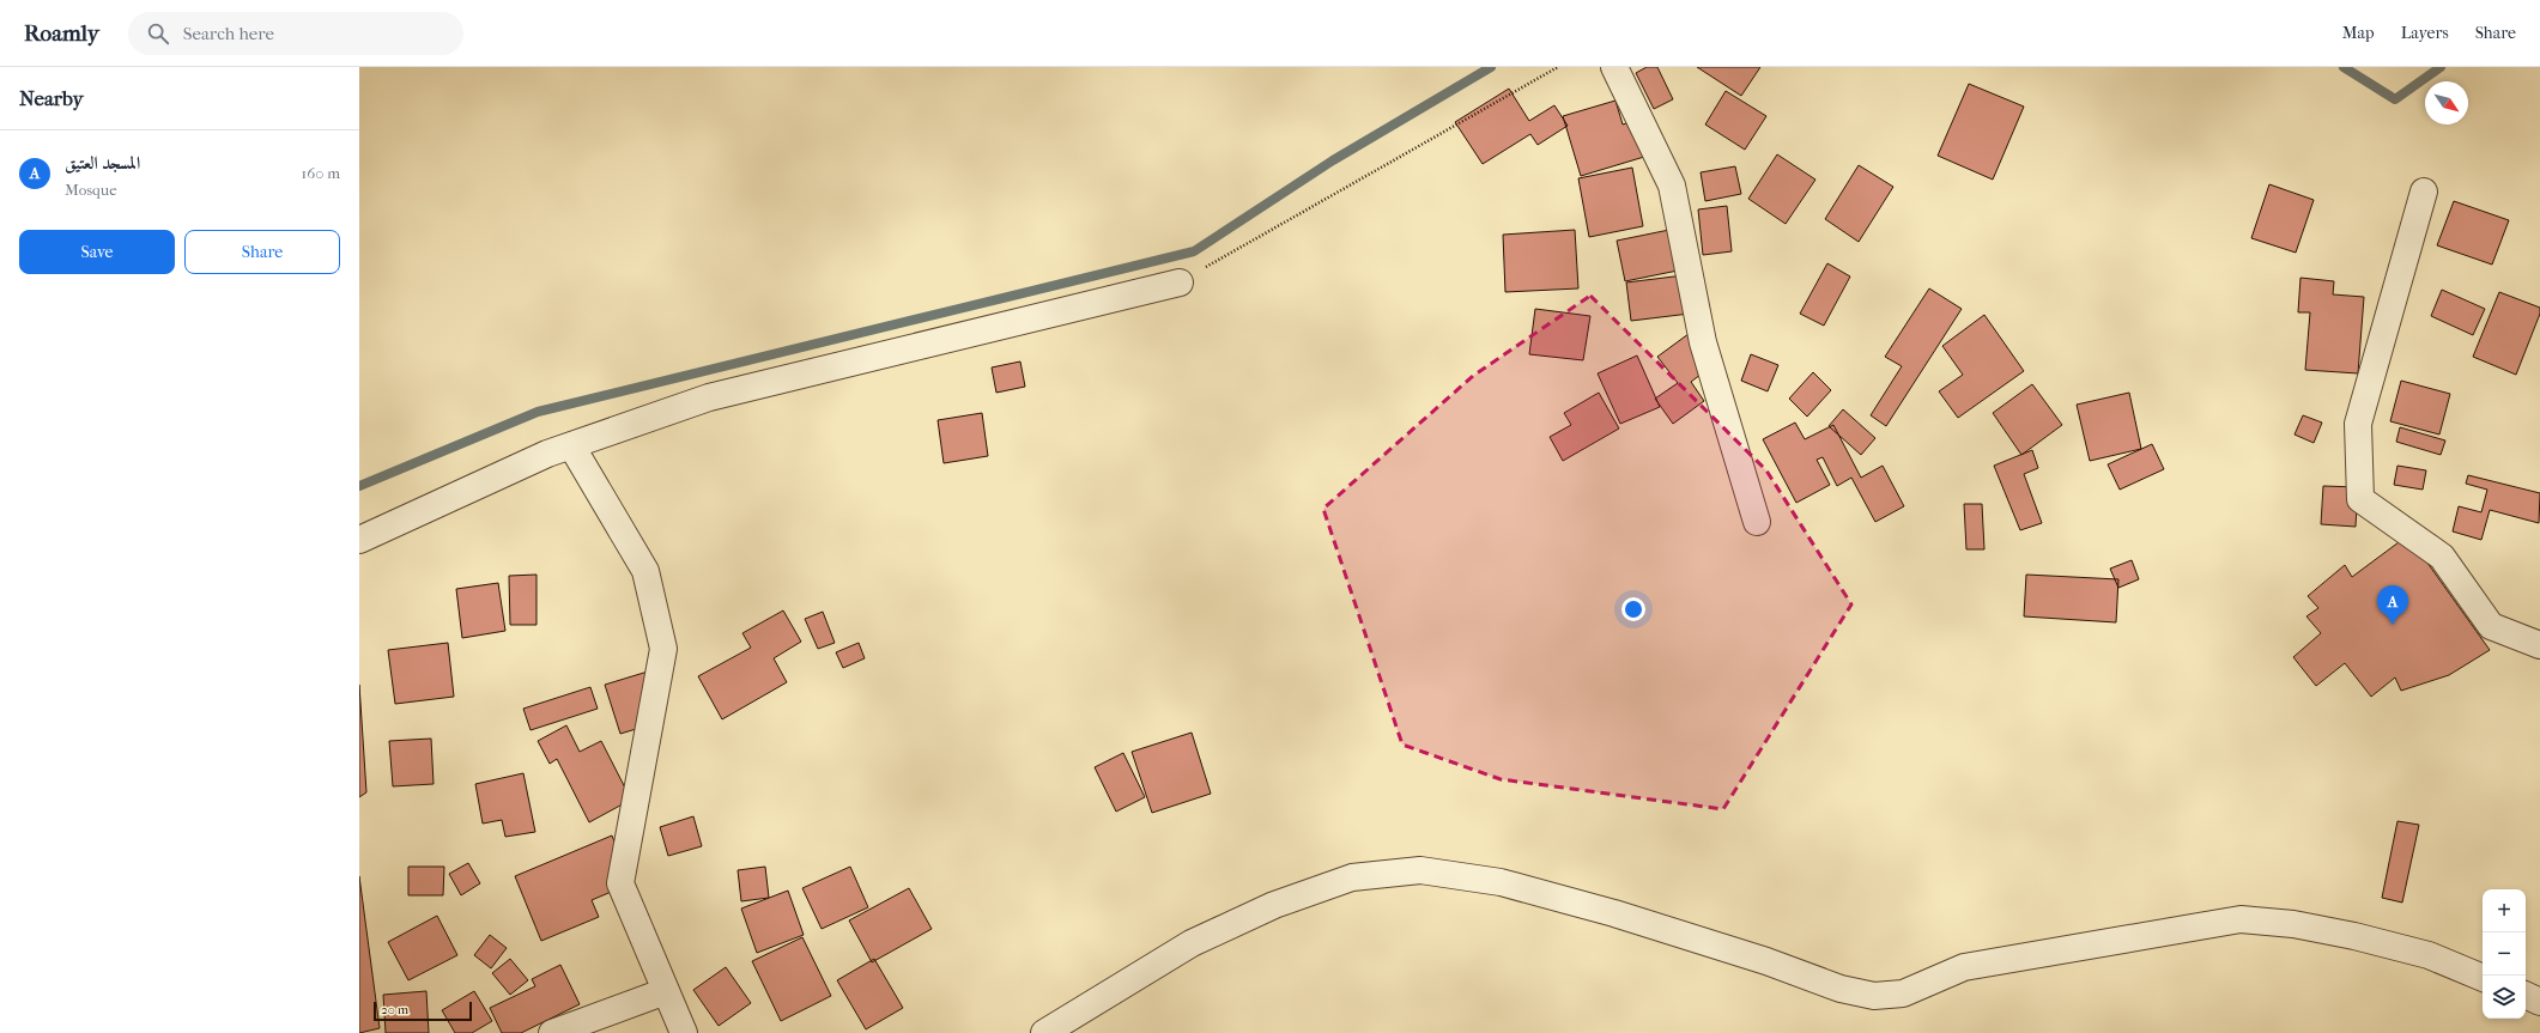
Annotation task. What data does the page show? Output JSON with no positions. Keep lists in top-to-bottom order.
{
  "scale_bar": "20 m",
  "north": "bottom right",
  "page": {
    "header": "Roamly",
    "search": "Search here",
    "nav": ["Map", "Layers", "Share"],
    "heading": "Nearby",
    "list": [
      {
        "mark": "A",
        "name": "المسجد العتيق",
        "note": "Mosque",
        "value": "160 m"
      }
    ],
    "buttons": ["Save", "Share"],
    "pins": "A",
    "map_buttons": ["+", "−"],
    "scale": "20 m"
  }
}
